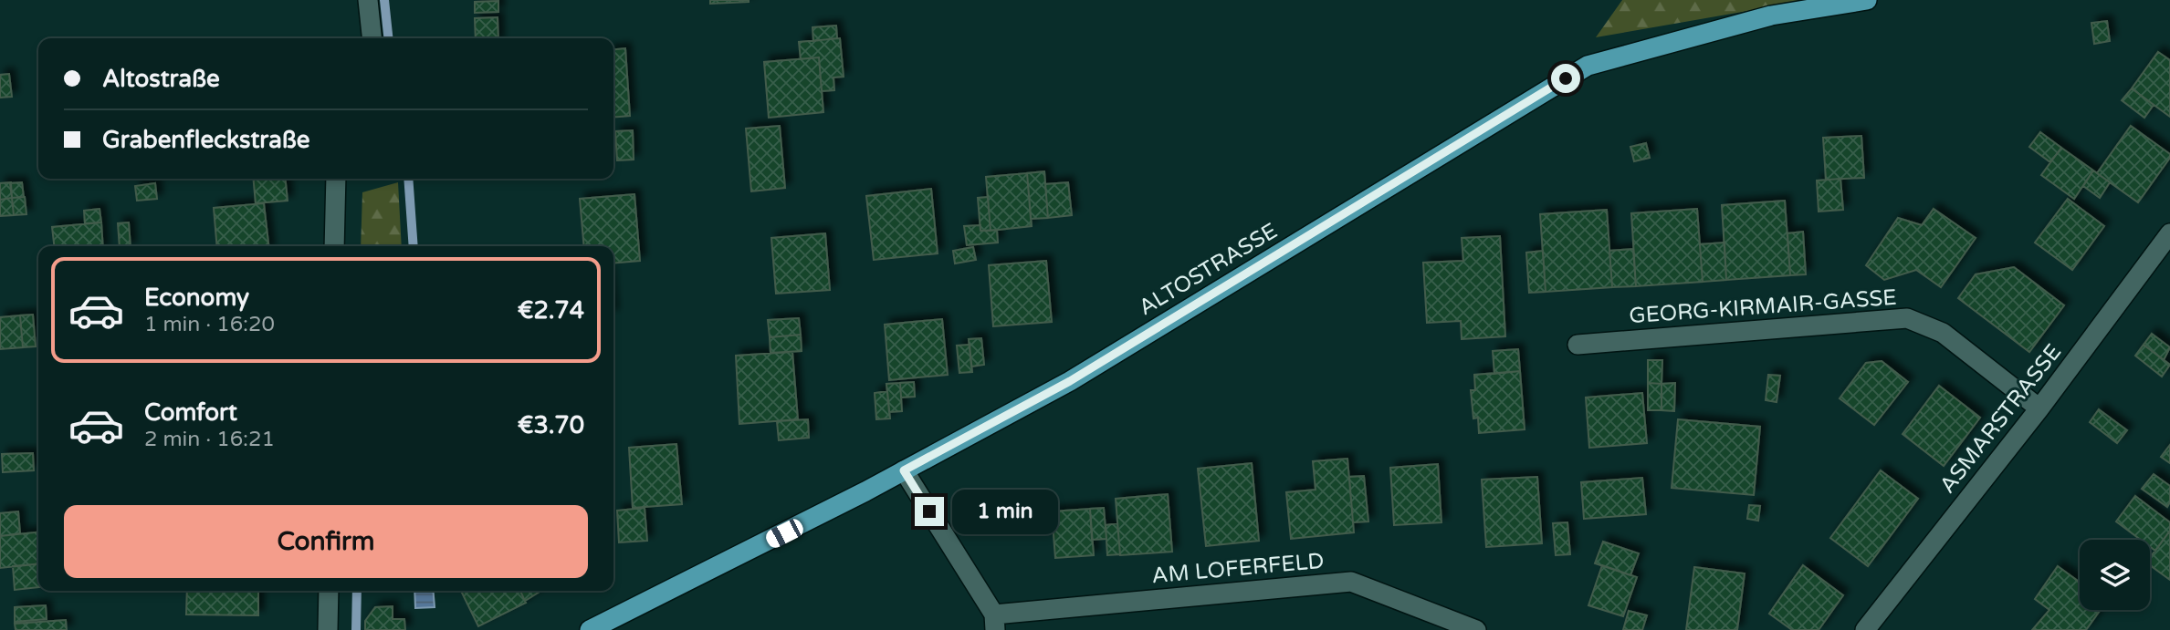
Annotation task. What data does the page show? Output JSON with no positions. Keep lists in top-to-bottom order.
{
  "streets": {
    "main road": ["ALTOSTRASSE"],
    "street": ["GEORG-KIRMAIR-GASSE", "ASMARSTRASSE", "AM LOFERFELD"]
  },
  "crossings": [
    ["GEORG-KIRMAIR-GASSE", "ASMARSTRASSE"]
  ],
  "page": {
    "banner": ["Altostraße", "Grabenfleckstraße"],
    "list": [
      {
        "name": "Economy",
        "note": "1 min · 16:20",
        "value": "€2.74"
      },
      {
        "name": "Comfort",
        "note": "2 min · 16:21",
        "value": "€3.70"
      }
    ],
    "bubble": "1 min",
    "buttons": "Confirm"
  }
}
